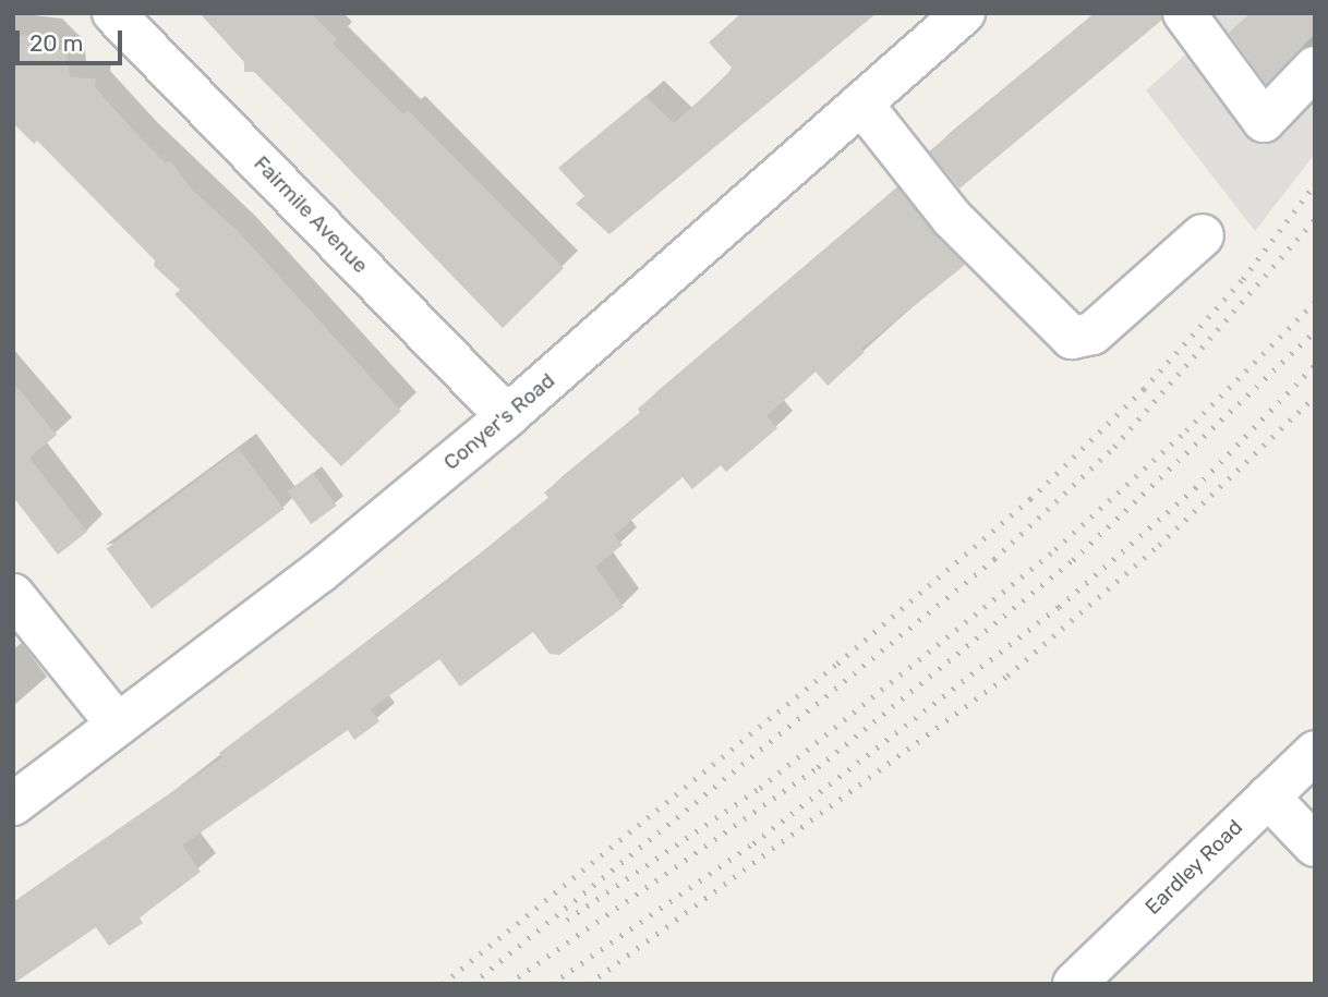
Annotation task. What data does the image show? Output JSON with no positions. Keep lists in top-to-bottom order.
{
  "streets": {
    "street": ["Fairmile Avenue", "Conyer's Road", "Eardley Road"]
  },
  "crossings": [
    ["Fairmile Avenue", "Conyer's Road"]
  ],
  "scale_bar": "20 m"
}
